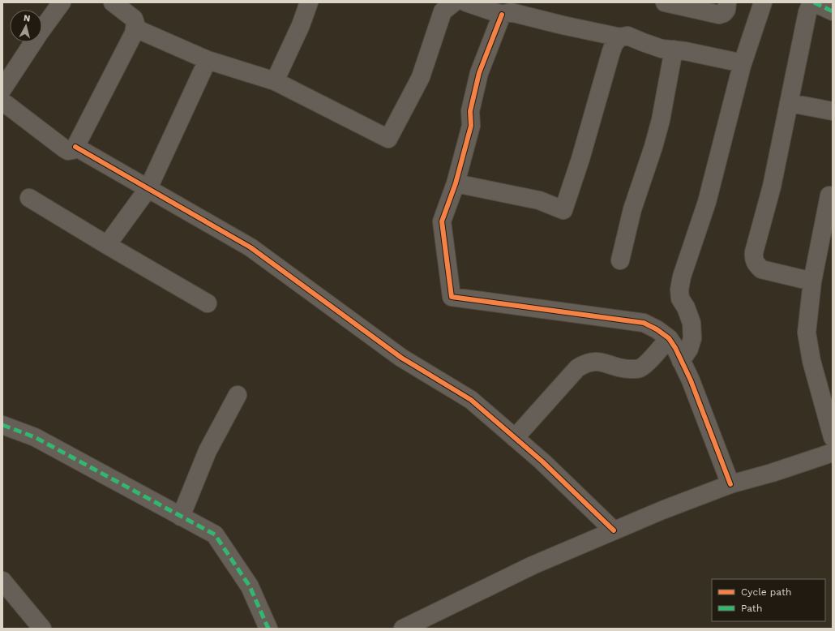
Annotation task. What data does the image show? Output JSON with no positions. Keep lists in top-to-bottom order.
{
  "legend": ["Cycle path", "Path"],
  "north": "top"
}
